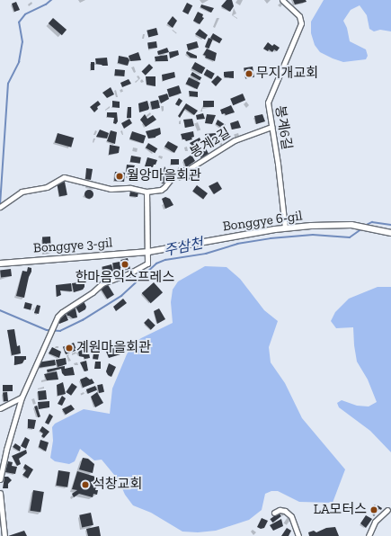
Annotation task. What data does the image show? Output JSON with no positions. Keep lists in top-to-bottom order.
{
  "streets": {
    "street": [
      "봉계6길",
      "봉계2길",
      "Bonggye 6-gil",
      "Bonggye 3-gil"
    ]
  },
  "crossings": [
    ["봉계6길", "봉계2길"],
    ["봉계6길", "Bonggye 6-gil"],
    ["Bonggye 6-gil", "Bonggye 3-gil"]
  ],
  "water": ["주삼천"],
  "places": [
    "무지개교회",
    "월앙마을회관",
    "한마음익스프레스",
    "계원마을회관",
    "석창교회",
    "LA모터스"
  ]
}
